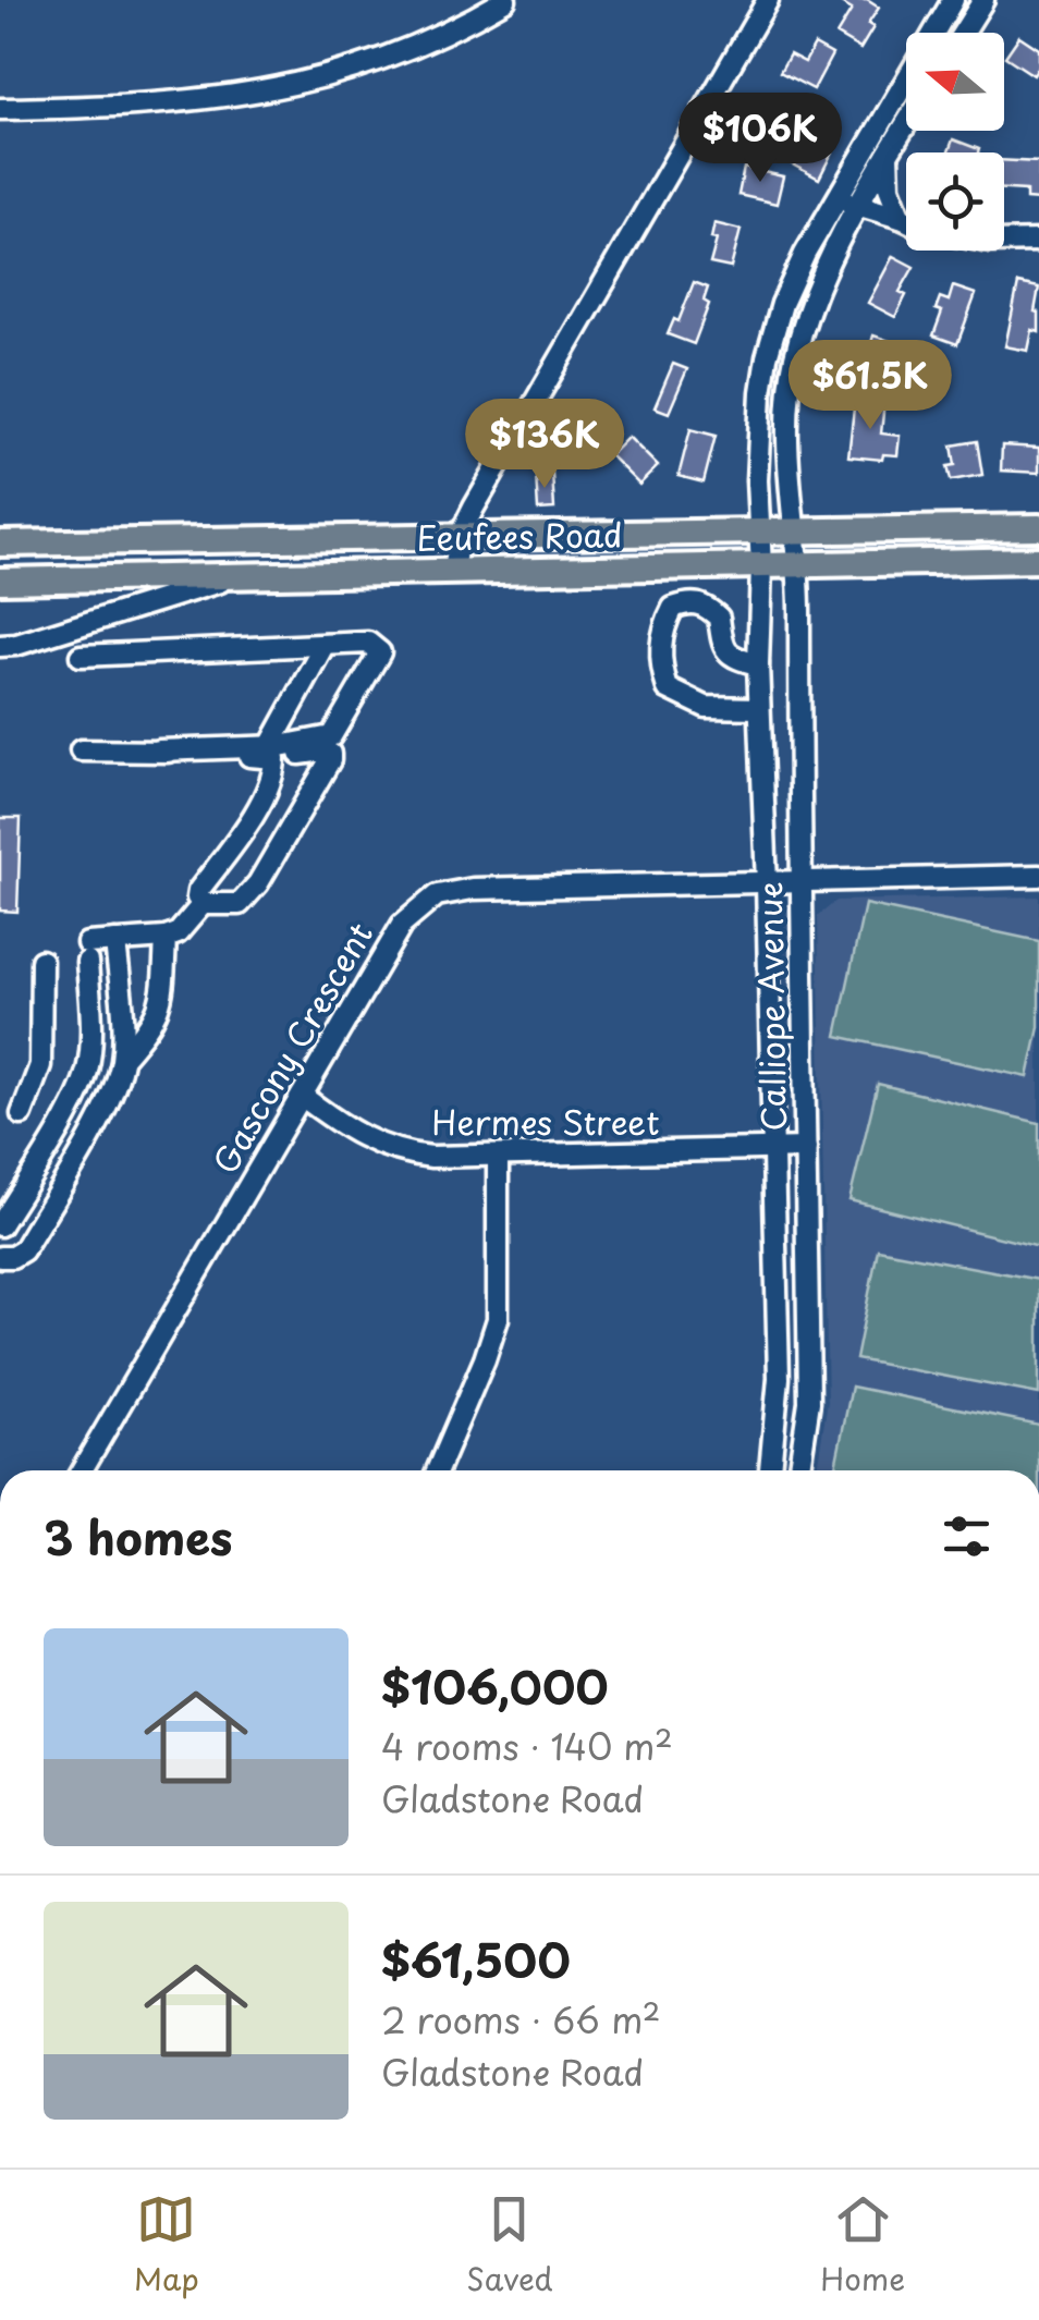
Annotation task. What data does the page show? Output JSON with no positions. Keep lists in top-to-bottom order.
{
  "streets": {
    "main road": ["Eeufees Road"],
    "street": ["Calliope Avenue", "Gascony Crescent", "Hermes Street"]
  },
  "crossings": [
    ["Eeufees Road", "Calliope Avenue"],
    ["Calliope Avenue", "Gascony Crescent"],
    ["Calliope Avenue", "Hermes Street"],
    ["Gascony Crescent", "Hermes Street"]
  ],
  "north": "left",
  "page": {
    "price": ["$106K", "$61.5K", "$136K"],
    "heading": "3 homes",
    "list": [
      {
        "name": "$106,000",
        "note": "4 rooms · 140 m² · Gladstone Road"
      },
      {
        "name": "$61,500",
        "note": "2 rooms · 66 m² · Gladstone Road"
      }
    ],
    "tabs": ["Map", "Saved", "Home"]
  }
}
